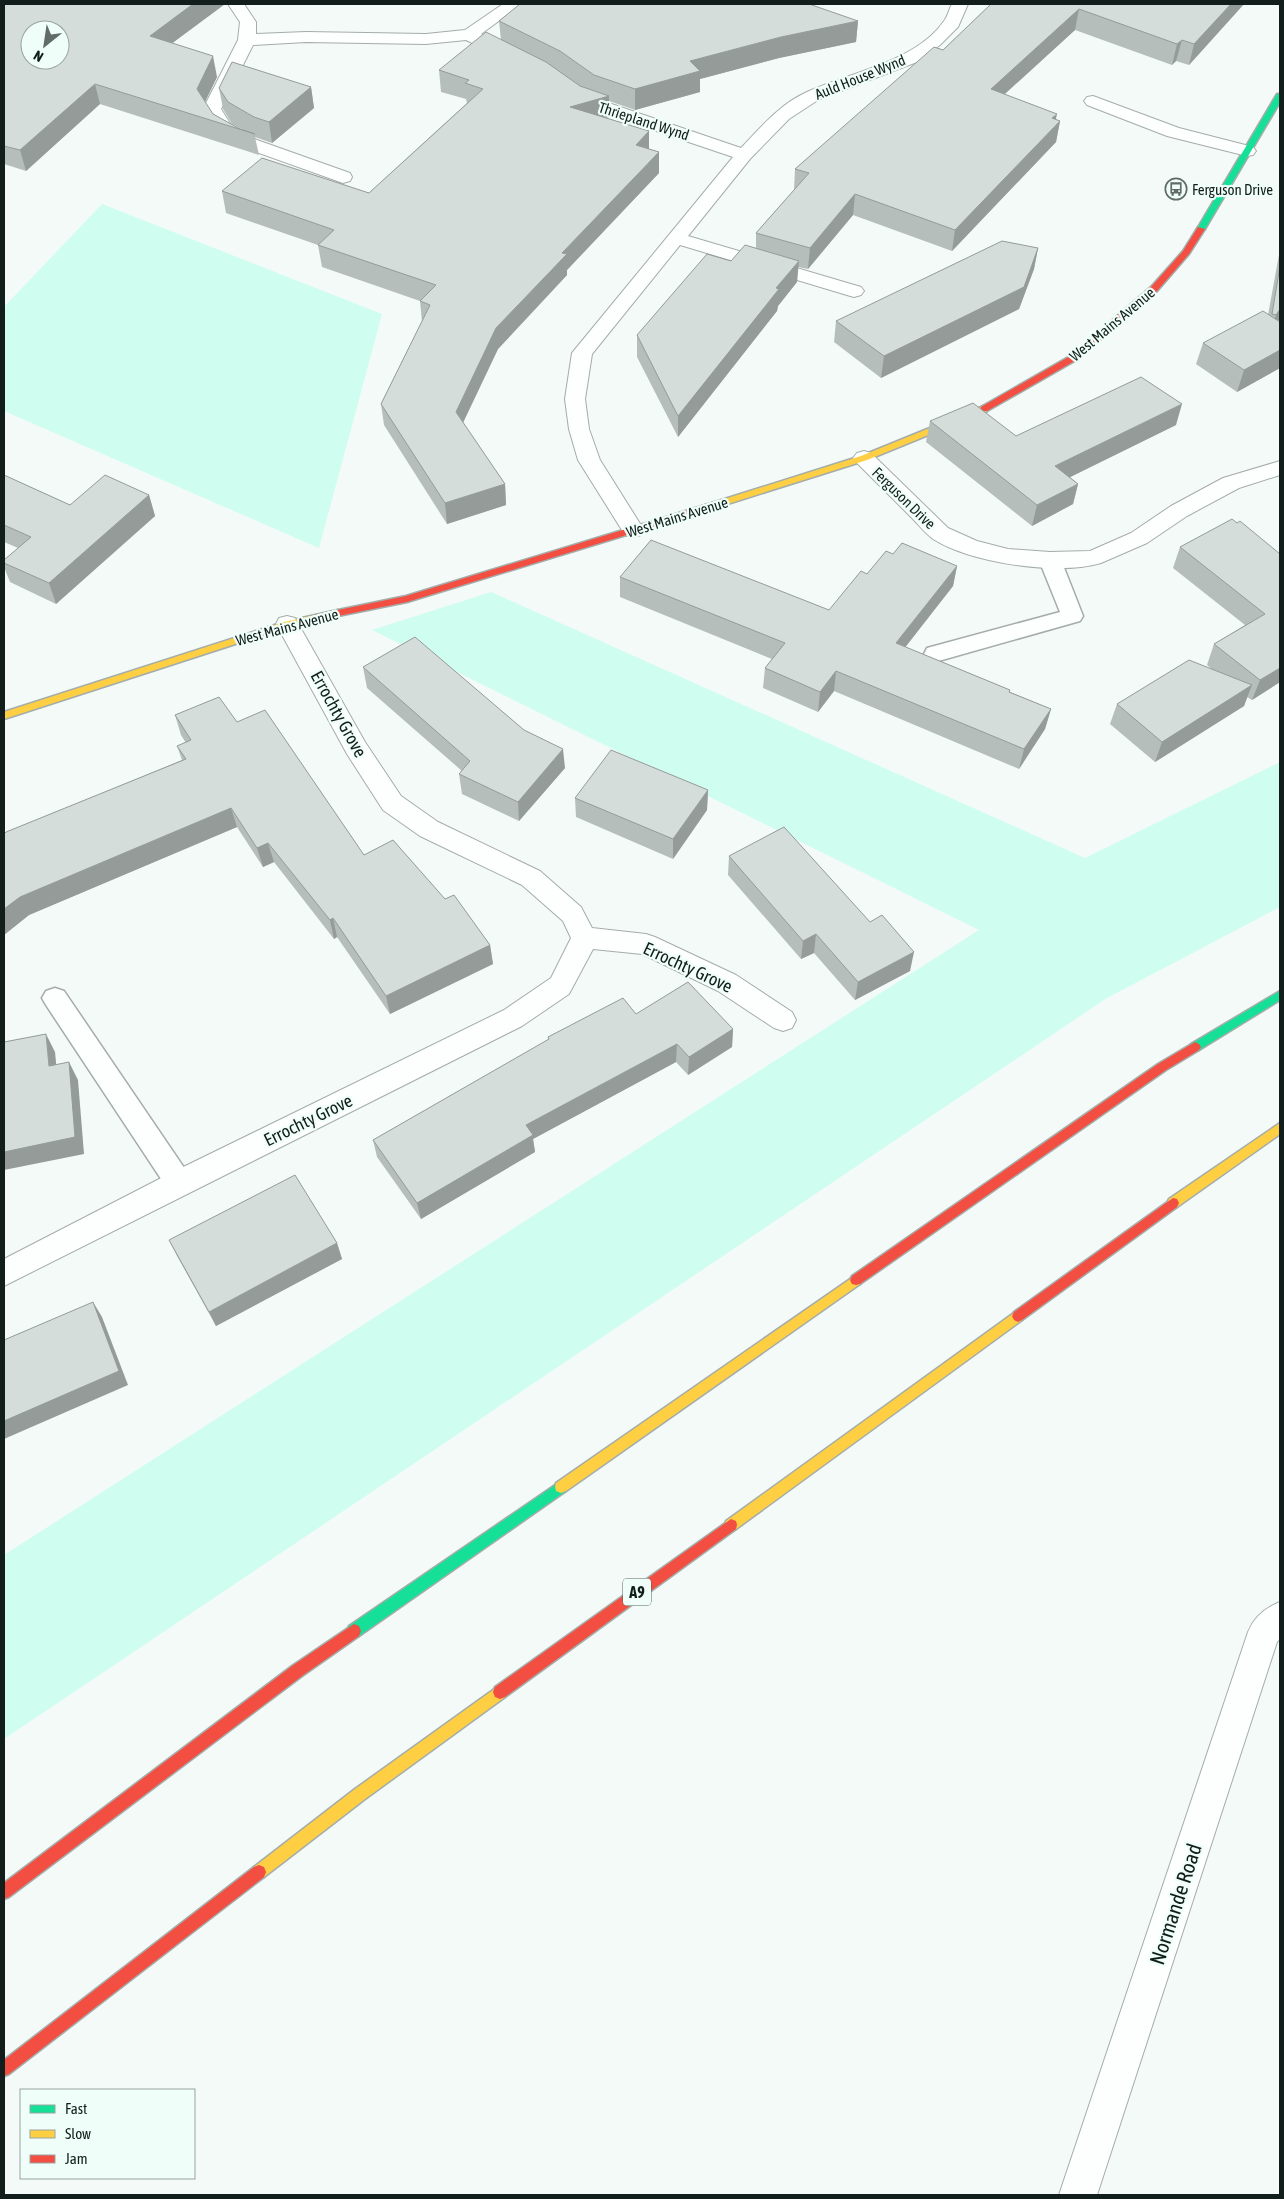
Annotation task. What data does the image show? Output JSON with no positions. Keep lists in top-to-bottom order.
{
  "streets": {
    "main road": ["West Mains Avenue", "A9"],
    "street": [
      "Auld House Wynd",
      "Thriepland Wynd",
      "Ferguson Drive",
      "Errochty Grove",
      "Normande Road"
    ]
  },
  "crossings": [
    ["Auld House Wynd", "Thriepland Wynd"],
    ["Auld House Wynd", "West Mains Avenue"],
    ["West Mains Avenue", "Ferguson Drive"],
    ["West Mains Avenue", "Errochty Grove"]
  ],
  "places": {
    "bus stop": ["Ferguson Drive"]
  },
  "legend": ["Fast", "Slow", "Jam"],
  "north": "bottom left"
}
